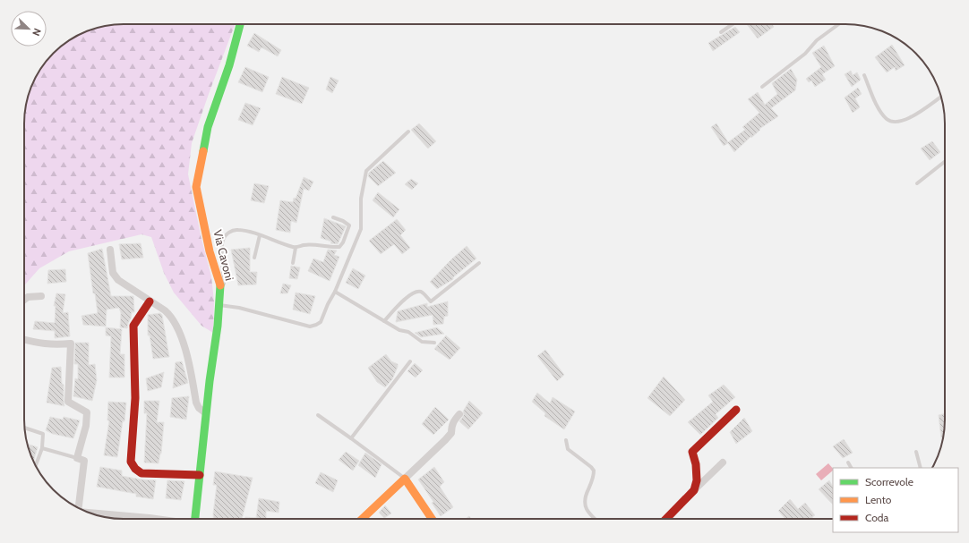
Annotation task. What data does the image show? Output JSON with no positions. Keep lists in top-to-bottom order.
{
  "streets": {
    "street": ["Via Cavoni"]
  },
  "legend": ["Scorrevole", "Lento", "Coda"],
  "north": "bottom right"
}
